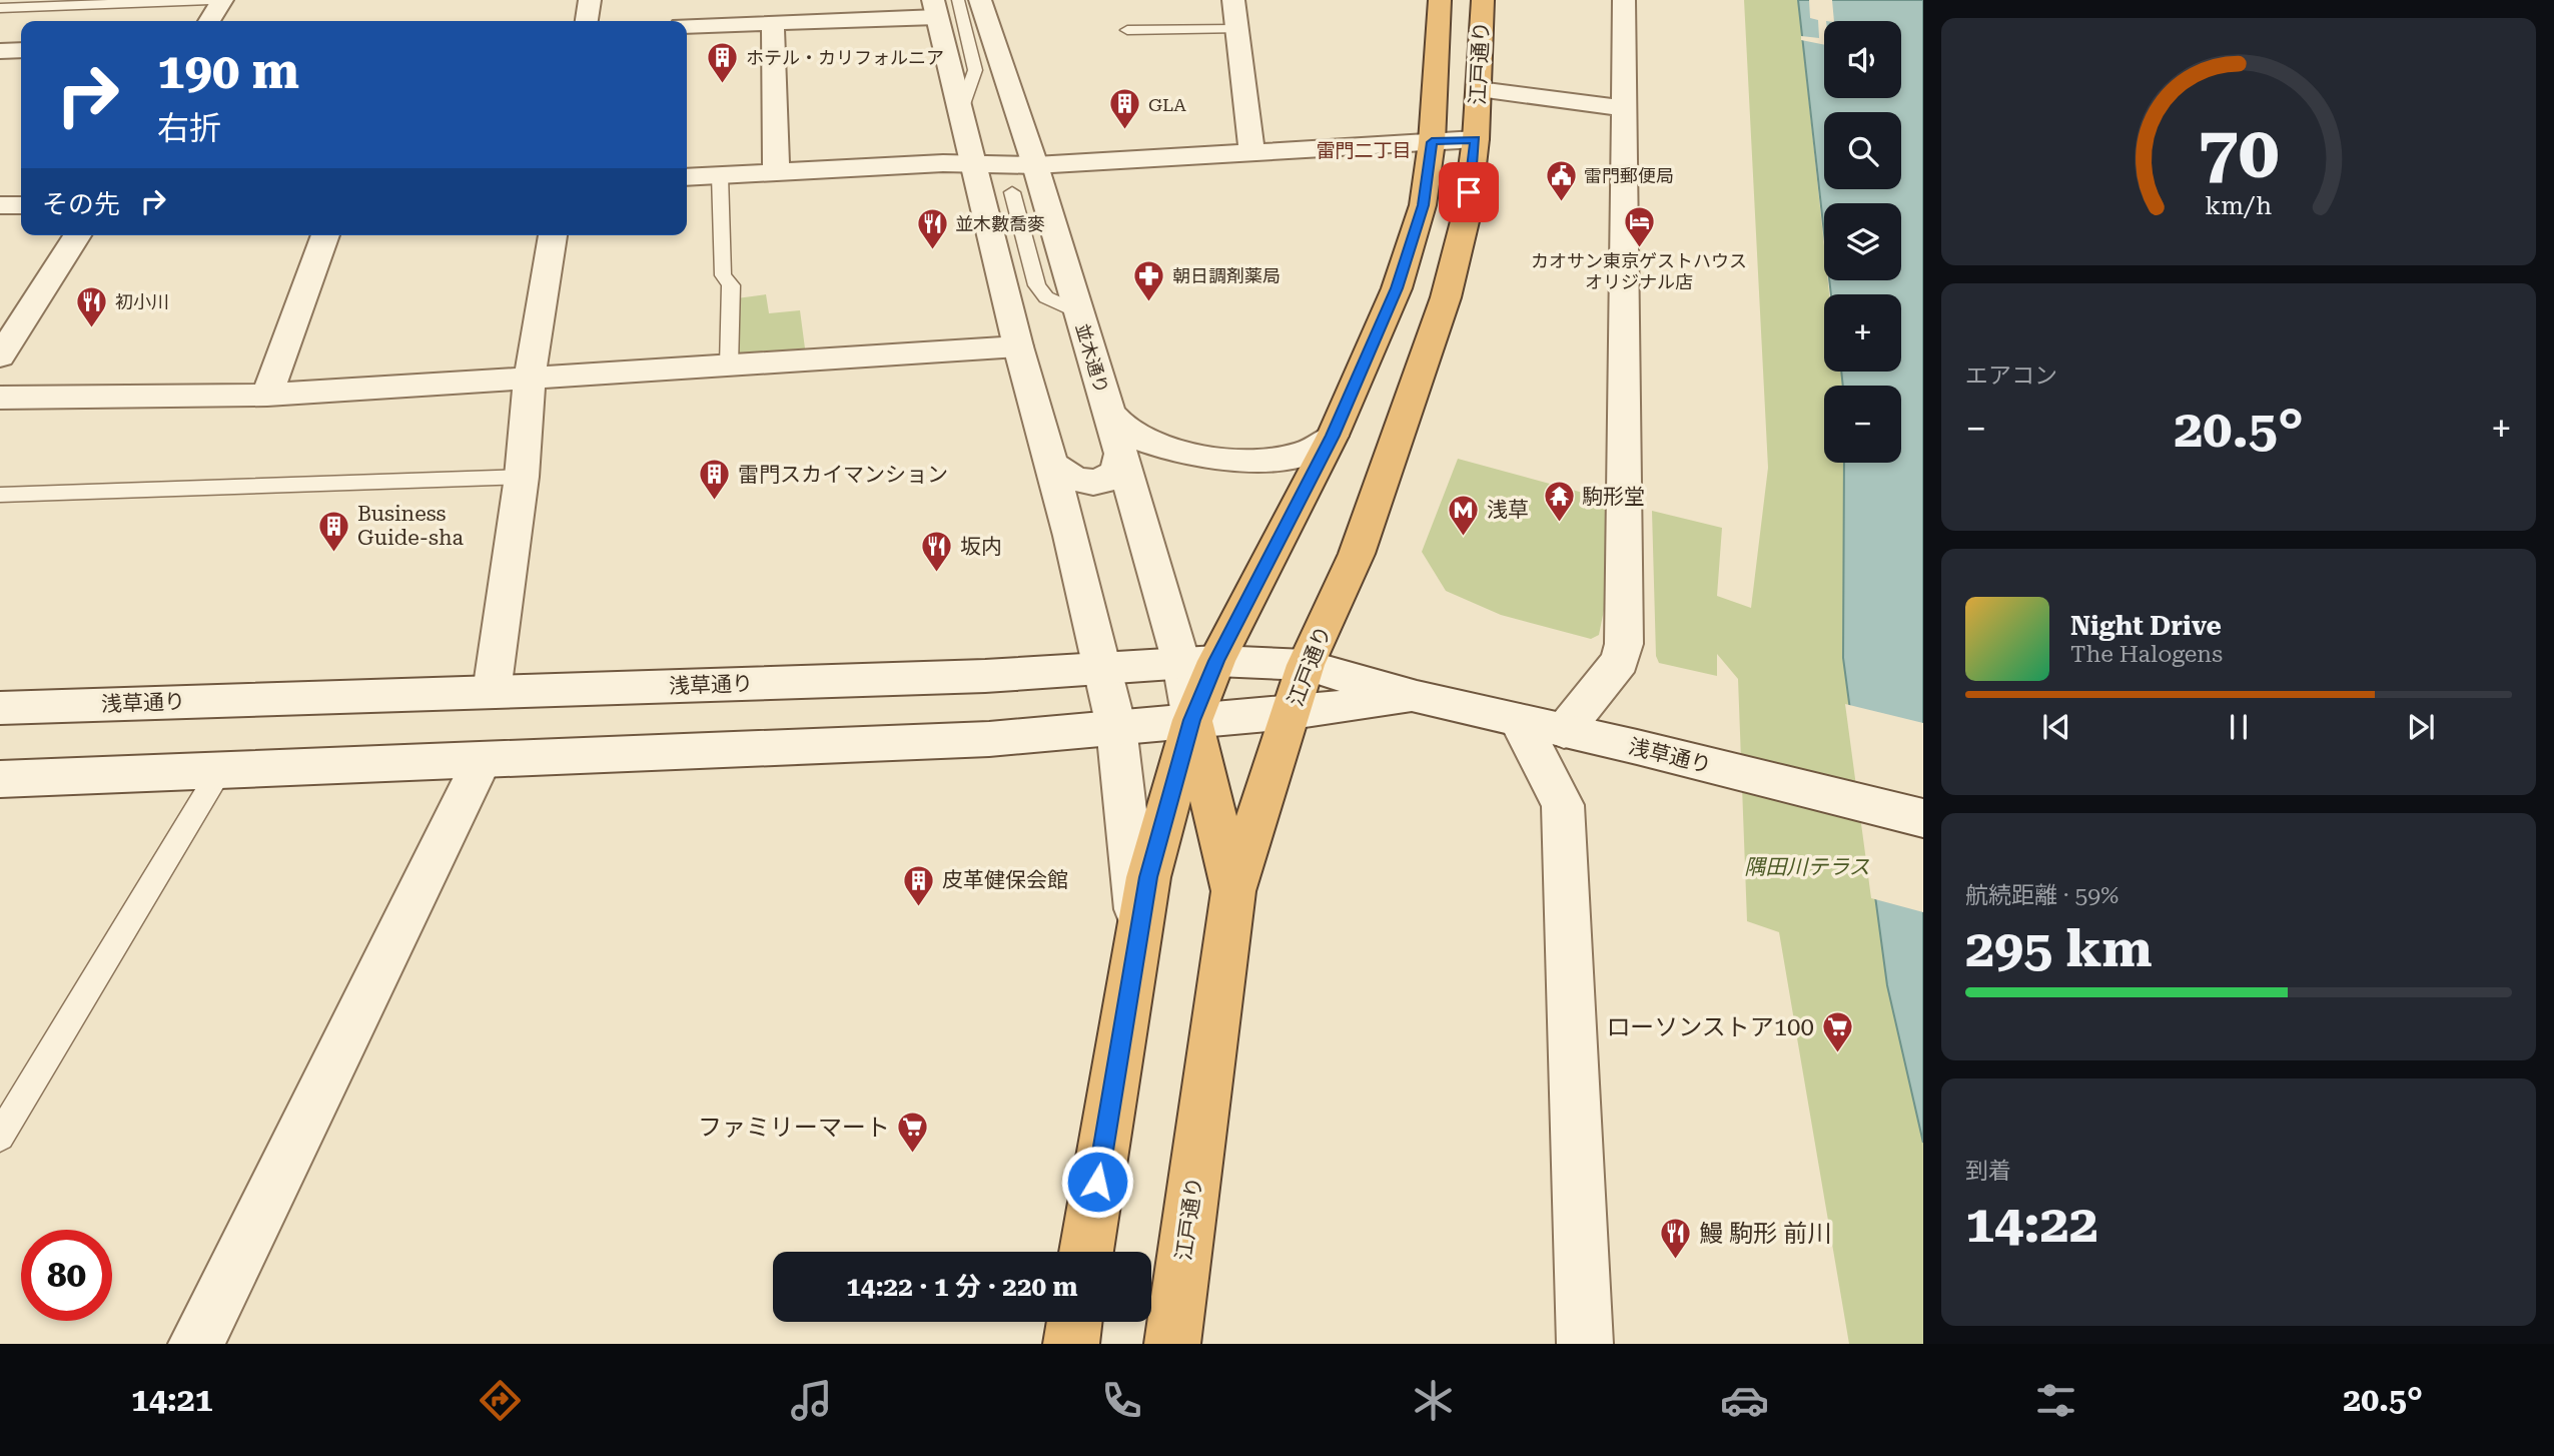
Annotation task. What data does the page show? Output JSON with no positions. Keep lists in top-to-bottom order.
{
  "streets": {
    "highway": ["江戸通り"],
    "street": ["並木通り", "浅草通り"]
  },
  "crossings": [
    ["江戸通り", "並木通り"],
    ["江戸通り", "浅草通り"],
    ["並木通り", "浅草通り"]
  ],
  "districts": ["雷門二丁目"],
  "parks": ["隅田川テラス"],
  "places": {
    "building": [
      "ホテル・カリフォルニア",
      "GLA",
      "雷門スカイマンション",
      "Business Guide-sha",
      "皮革健保会館"
    ],
    "public building": ["雷門郵便局"],
    "hotel": ["カオサン東京ゲストハウス オリジナル店"],
    "restaurant": [
      "並木數喬麥",
      "初小川",
      "坂内",
      "鰻 駒形 前川"
    ],
    "pharmacy": ["朝日調剤薬局"],
    "temple": ["駒形堂"],
    "metro station": ["浅草"],
    "supermarket": ["ローソンストア100", "ファミリーマート"]
  },
  "page": {
    "map_buttons": ["+", "−"],
    "turn": ["190 m", "右折"],
    "then": "その先",
    "tile": [
      "エアコン",
      ["航続距離 · 59%", "295 km"],
      ["到着", "14:22"]
    ],
    "heat": ["−", "20.5°", "+"],
    "song": ["Night Drive", "The Halogens"],
    "limit": "80",
    "trip": "14:22 · 1 分 · 220 m",
    "tabs": ["14:21", "20.5°"],
    "gauge": ["70", "km/h"]
  }
}
